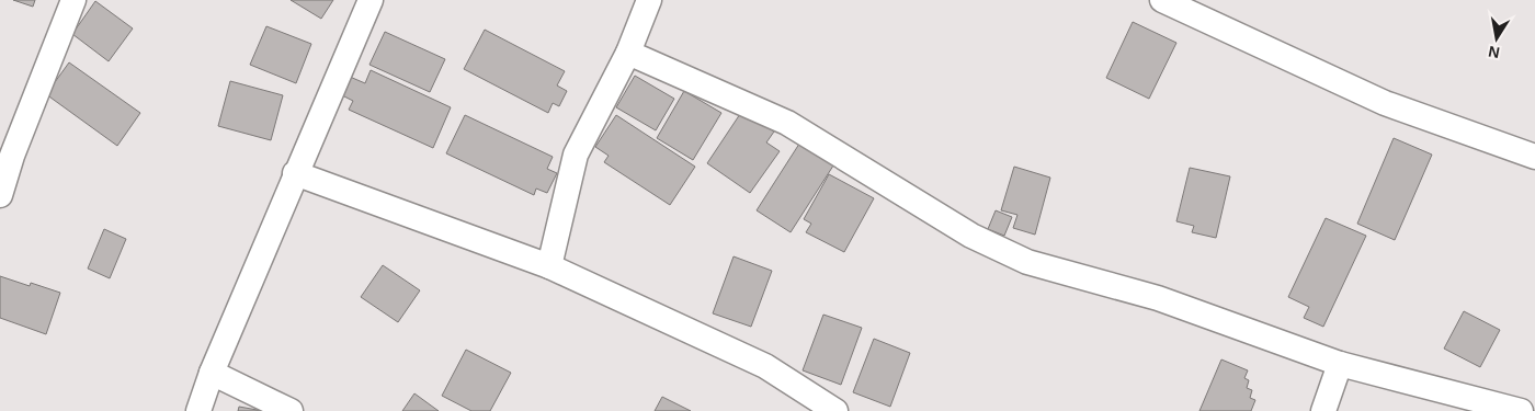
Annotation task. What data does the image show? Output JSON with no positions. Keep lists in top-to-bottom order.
{
  "north": "bottom"
}
